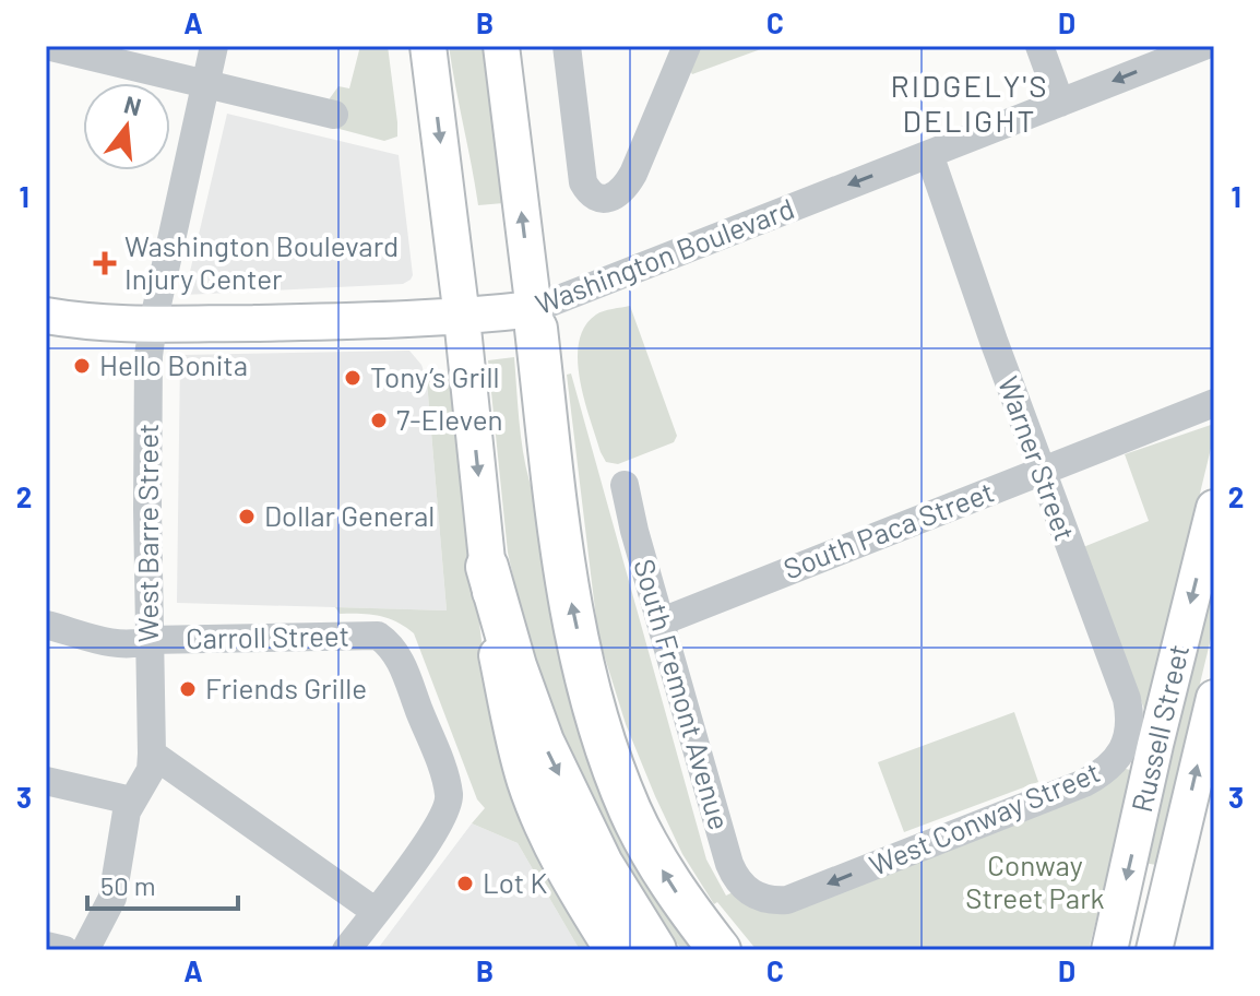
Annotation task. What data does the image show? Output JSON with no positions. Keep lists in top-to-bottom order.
{
  "streets": {
    "main road": ["Washington Boulevard", "Russell Street"],
    "street": [
      "Warner Street",
      "South Paca Street",
      "West Barre Street",
      "Carroll Street",
      "South Fremont Avenue",
      "West Conway Street"
    ]
  },
  "crossings": [
    ["Washington Boulevard", "Warner Street"],
    ["Washington Boulevard", "West Barre Street"],
    ["Warner Street", "South Paca Street"],
    ["Warner Street", "West Conway Street"],
    ["South Paca Street", "South Fremont Avenue"],
    ["West Barre Street", "Carroll Street"],
    ["South Fremont Avenue", "West Conway Street"]
  ],
  "one_way": ["Washington Boulevard", "West Conway Street"],
  "districts": ["RIDGELY'S DELIGHT"],
  "parks": ["Conway Street Park"],
  "places": {
    "health": ["Washington Boulevard Injury Center"],
    "other": [
      "Hello Bonita",
      "Tony’s Grill",
      "7-Eleven",
      "Dollar General",
      "Friends Grille",
      "Lot K"
    ]
  },
  "scale_bar": "50 m",
  "north": "top",
  "grid": {
    "columns": [
      "A",
      "B",
      "C",
      "D"
    ],
    "rows": ["1", "2", "3"]
  }
}
